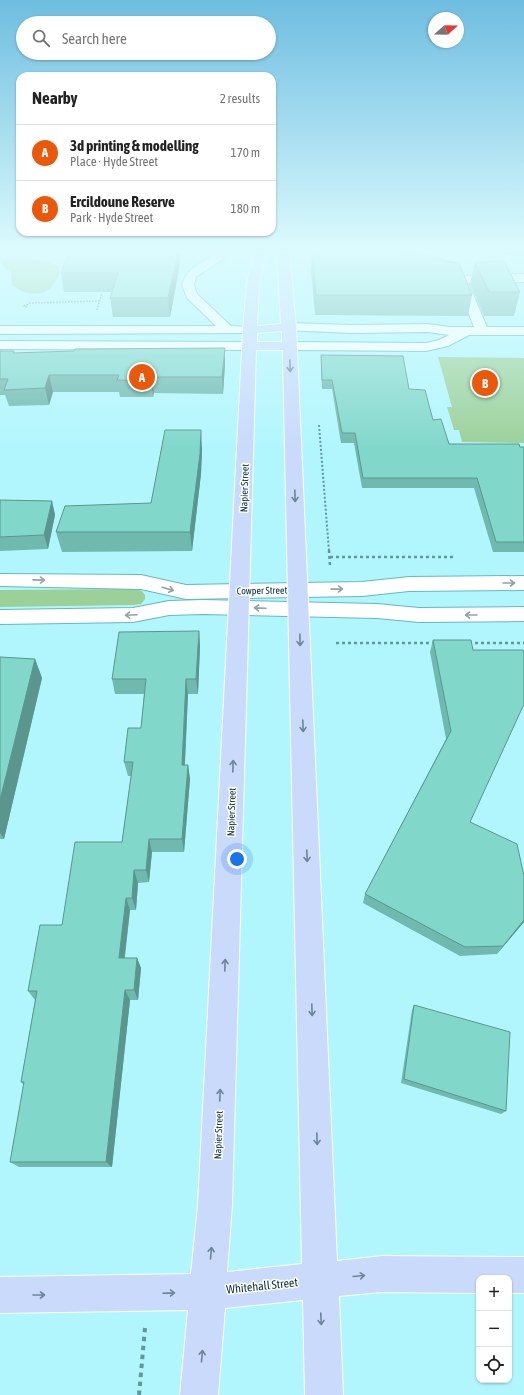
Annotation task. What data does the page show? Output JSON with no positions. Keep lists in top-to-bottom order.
{
  "streets": {
    "main road": ["Napier Street", "Whitehall Street"],
    "street": ["Cowper Street"]
  },
  "crossings": [
    ["Napier Street", "Cowper Street"],
    ["Napier Street", "Whitehall Street"]
  ],
  "one_way": ["Whitehall Street"],
  "north": "right",
  "page": {
    "search": "Search here",
    "heading": ["Nearby", "2 results"],
    "list": [
      {
        "mark": "A",
        "name": "3d printing & modelling",
        "note": "Place · Hyde Street",
        "value": "170 m"
      },
      {
        "mark": "B",
        "name": "Ercildoune Reserve",
        "note": "Park · Hyde Street",
        "value": "180 m"
      }
    ],
    "pins": ["A", "B"],
    "map_buttons": ["+", "−"]
  }
}
